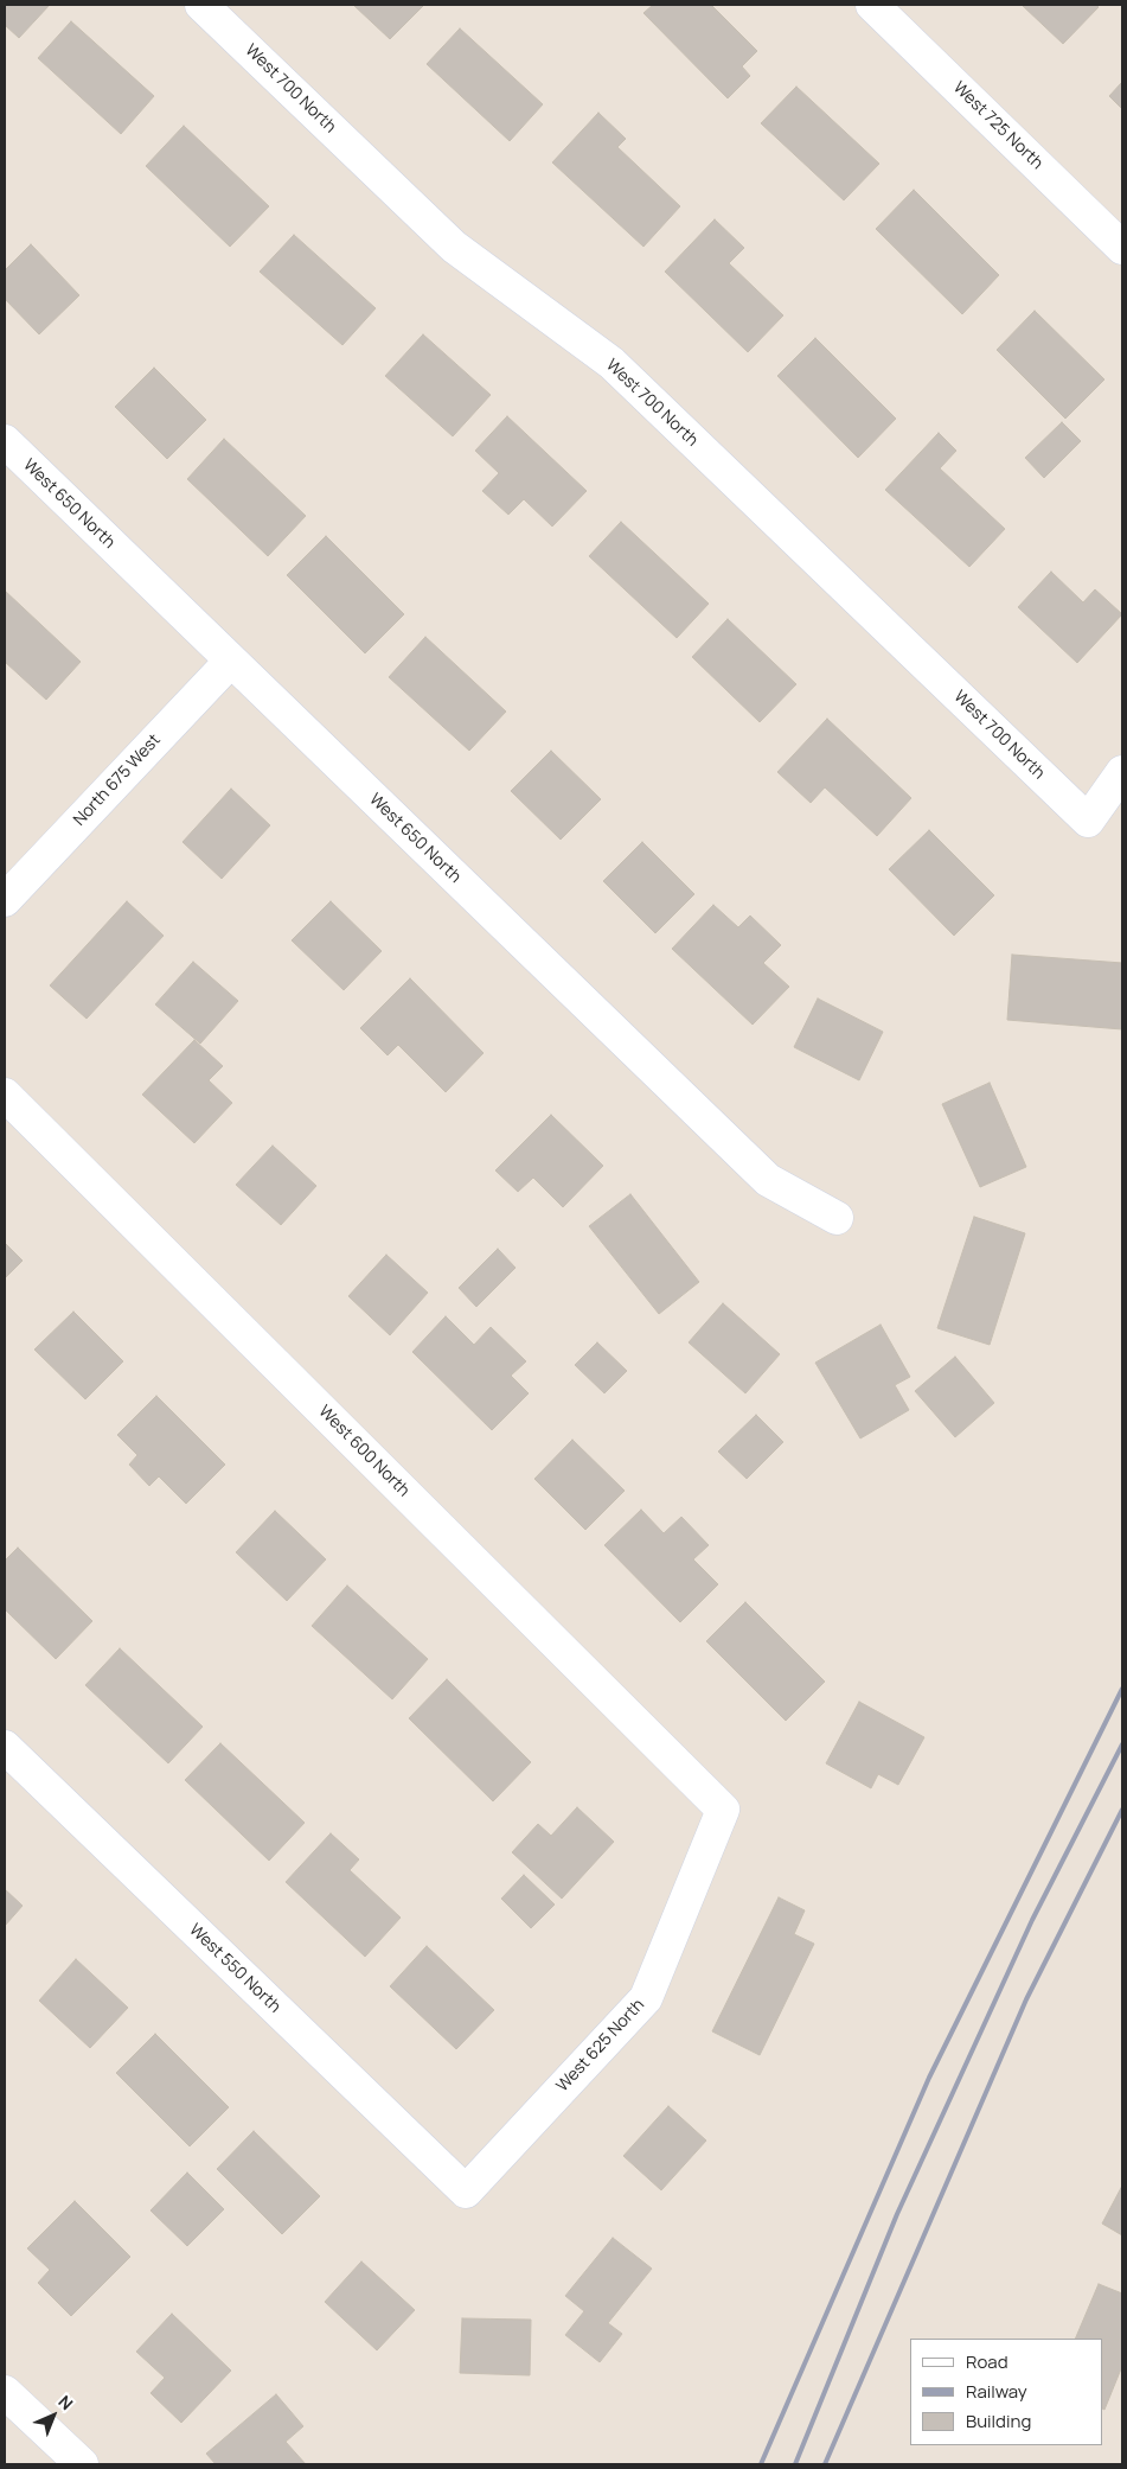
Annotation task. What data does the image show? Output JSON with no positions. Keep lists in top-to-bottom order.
{
  "streets": {
    "street": [
      "West 700 North",
      "West 725 North",
      "West 650 North",
      "North 675 West",
      "West 600 North",
      "West 550 North",
      "West 625 North"
    ]
  },
  "crossings": [
    ["West 650 North", "North 675 West"],
    ["West 600 North", "West 625 North"],
    ["West 550 North", "West 625 North"]
  ],
  "legend": ["Road", "Railway", "Building"],
  "north": "top right"
}
